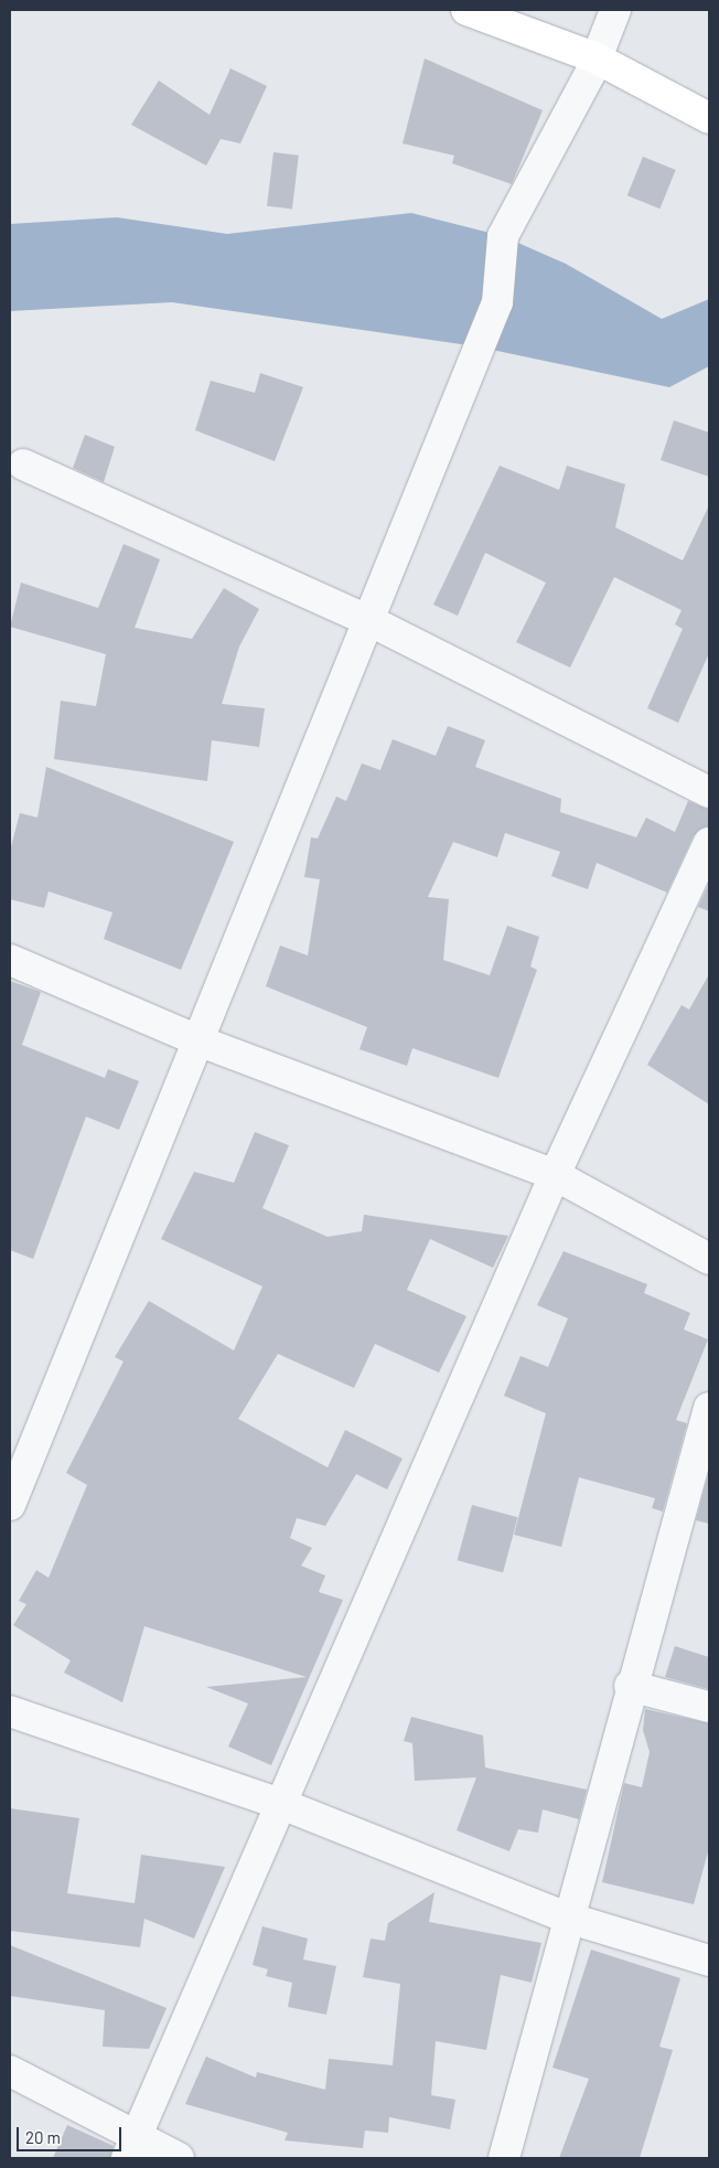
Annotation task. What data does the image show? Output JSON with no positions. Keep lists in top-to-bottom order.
{
  "scale_bar": "20 m"
}
